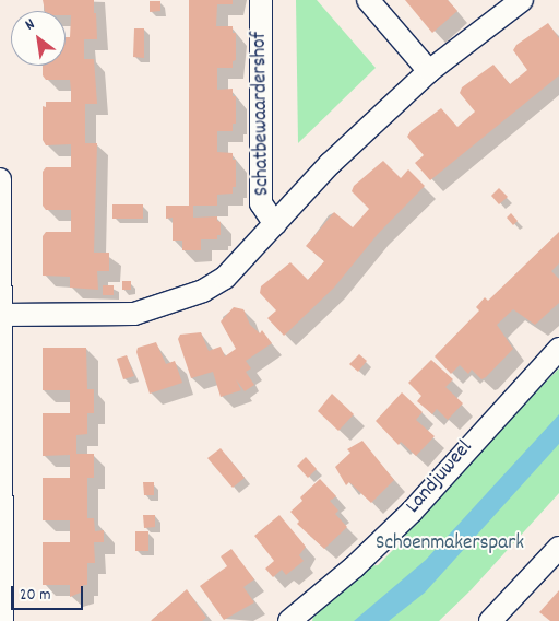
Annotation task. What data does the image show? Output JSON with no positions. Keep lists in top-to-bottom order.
{
  "streets": {
    "street": ["Schatbewaardershof", "Landjuweel"]
  },
  "parks": ["Schoenmakerspark"],
  "scale_bar": "20 m",
  "north": "top left"
}
